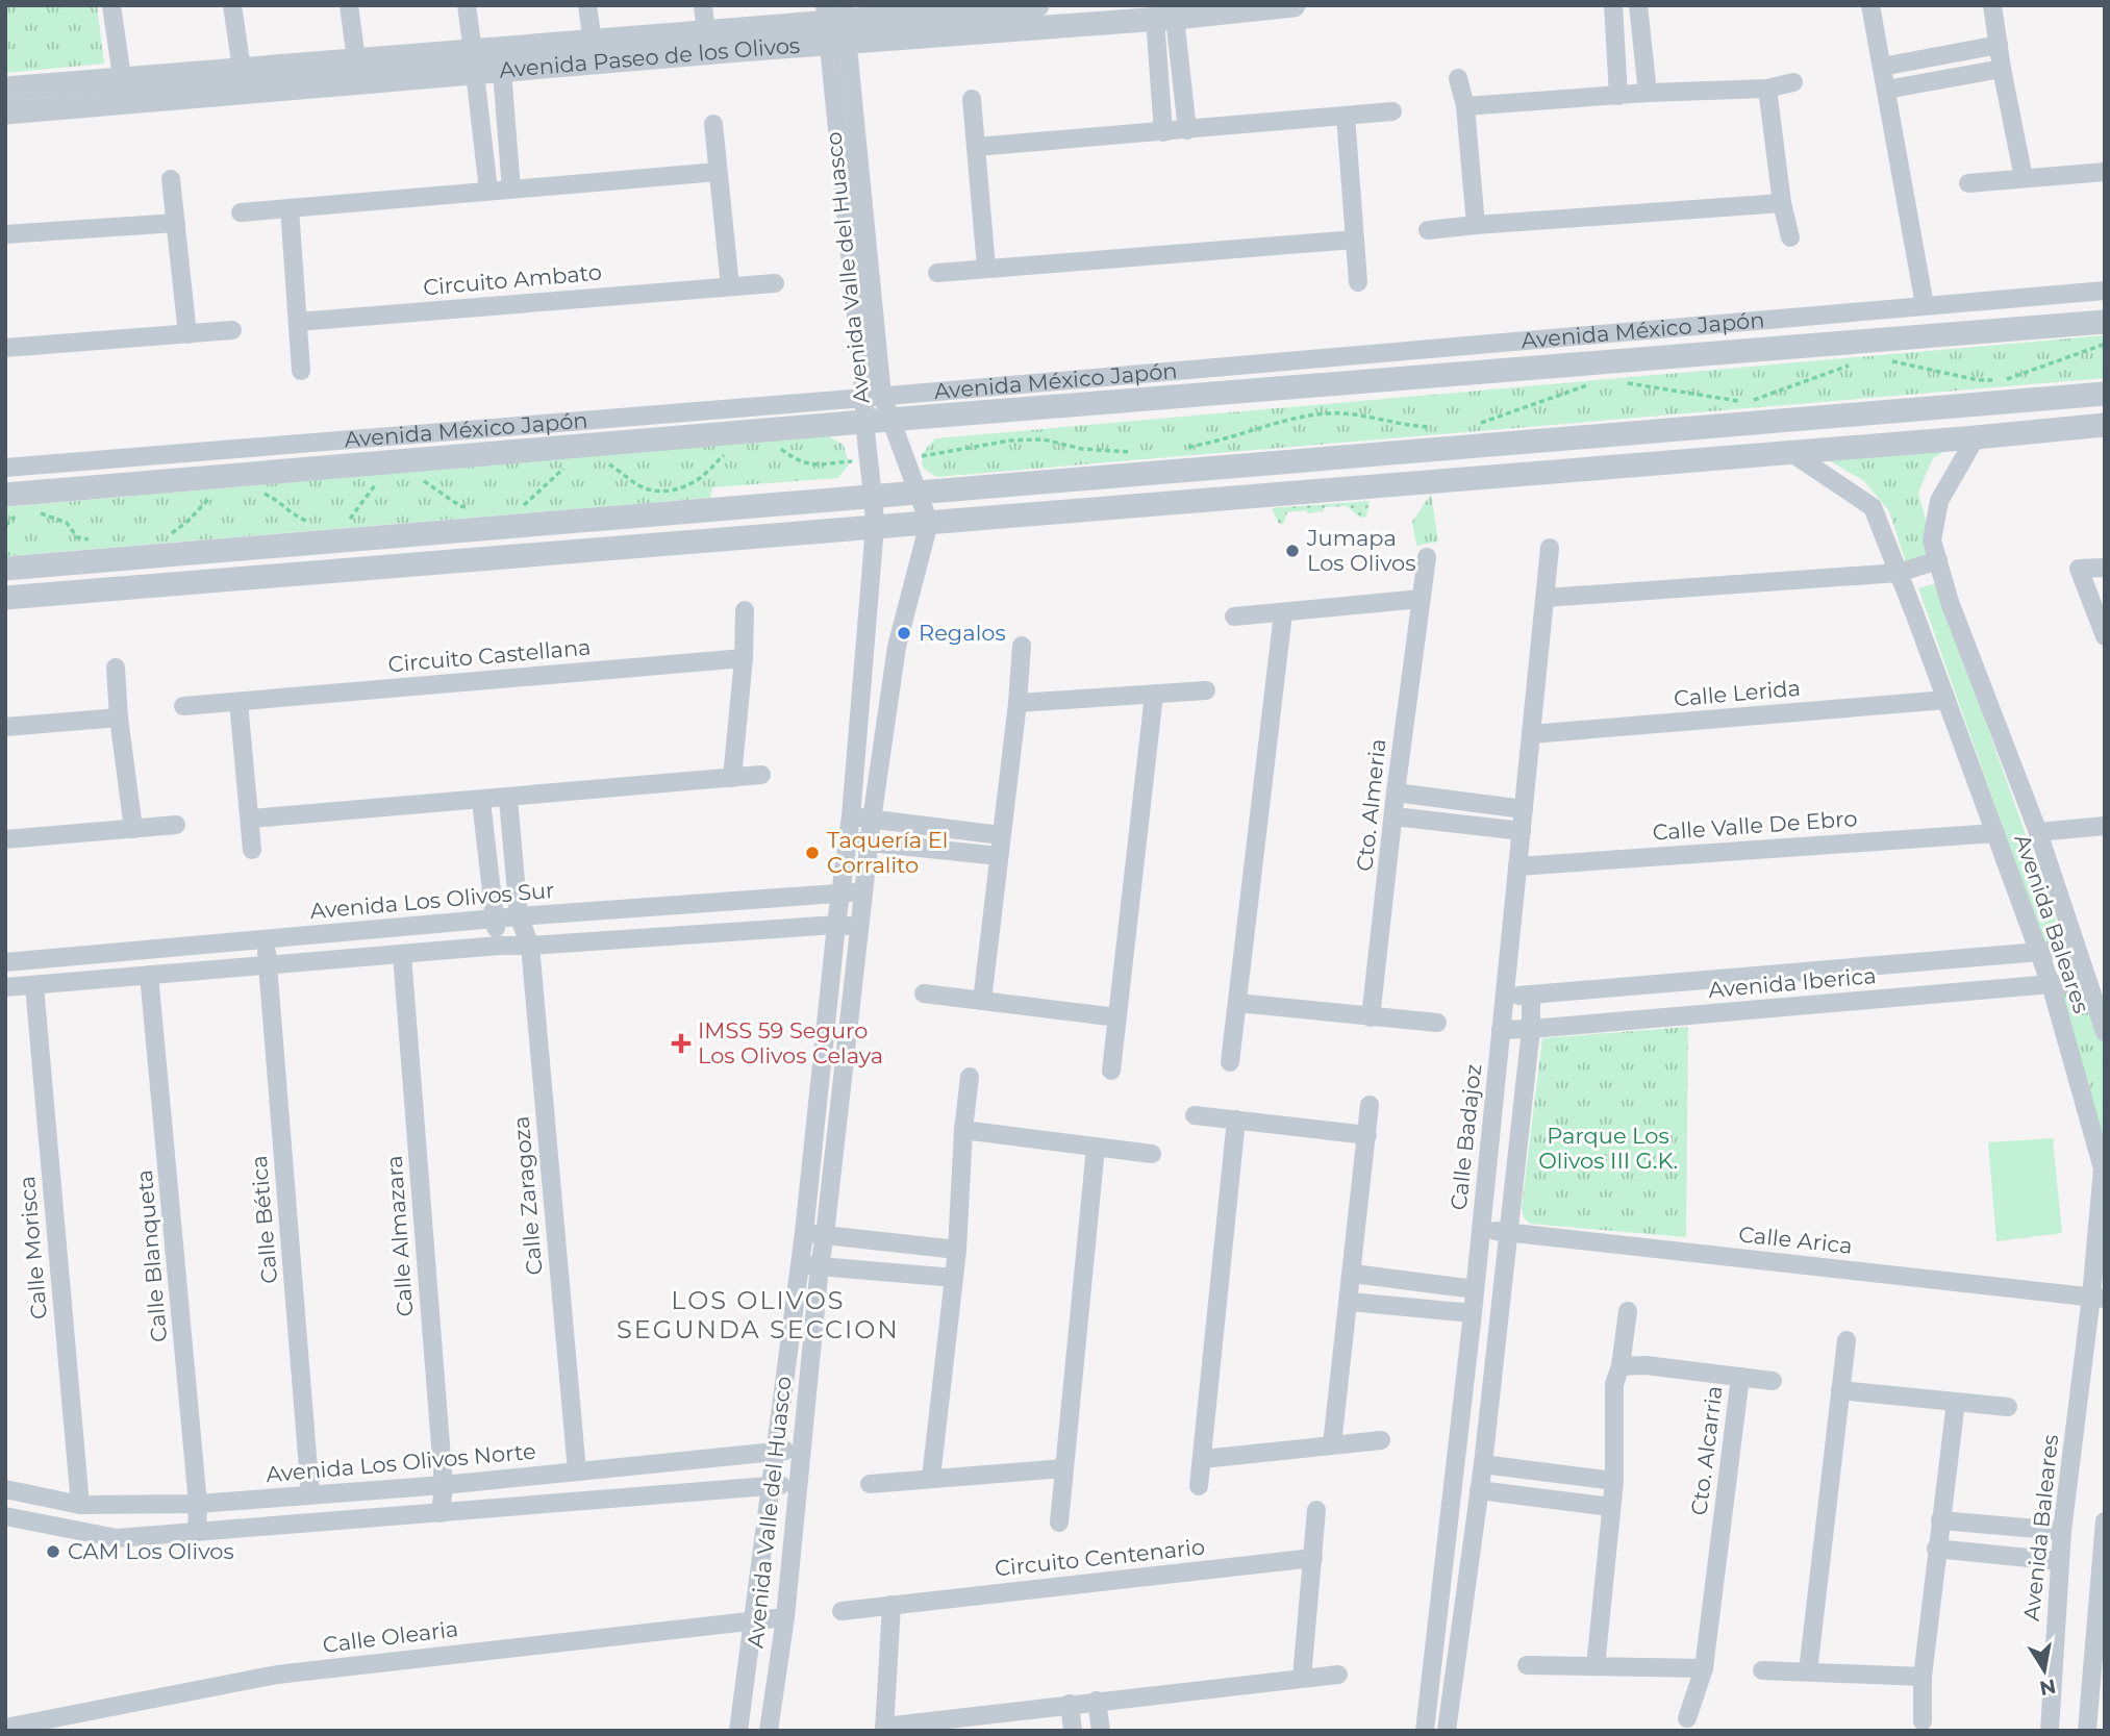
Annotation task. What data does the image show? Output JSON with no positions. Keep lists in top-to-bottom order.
{
  "streets": {
    "street": [
      "Avenida Paseo de los Olivos",
      "Avenida Valle del Huasco",
      "Circuito Ambato",
      "Avenida México Japón",
      "Circuito Castellana",
      "Calle Lerida",
      "Cto. Almeria",
      "Calle Valle De Ebro",
      "Avenida Los Olivos Sur",
      "Avenida Baleares",
      "Avenida Iberica",
      "Calle Badajoz",
      "Calle Zaragoza",
      "Calle Bética",
      "Calle Almazara",
      "Calle Arica",
      "Calle Morisca",
      "Calle Blanqueta",
      "Cto. Alcarria",
      "Avenida Los Olivos Norte",
      "Circuito Centenario",
      "Calle Olearia"
    ]
  },
  "crossings": [
    ["Avenida Paseo de los Olivos", "Avenida Valle del Huasco"],
    ["Avenida Valle del Huasco", "Avenida México Japón"],
    ["Avenida Valle del Huasco", "Avenida Los Olivos Sur"],
    ["Avenida Valle del Huasco", "Avenida Los Olivos Norte"],
    ["Avenida Valle del Huasco", "Calle Olearia"],
    ["Calle Lerida", "Avenida Baleares"],
    ["Calle Lerida", "Calle Badajoz"],
    ["Calle Valle De Ebro", "Avenida Baleares"],
    ["Calle Valle De Ebro", "Calle Badajoz"],
    ["Avenida Los Olivos Sur", "Calle Zaragoza"],
    ["Avenida Los Olivos Sur", "Calle Bética"],
    ["Avenida Baleares", "Avenida Iberica"],
    ["Avenida Baleares", "Calle Arica"],
    ["Avenida Iberica", "Calle Badajoz"],
    ["Calle Badajoz", "Calle Arica"],
    ["Calle Zaragoza", "Avenida Los Olivos Norte"],
    ["Calle Bética", "Avenida Los Olivos Norte"],
    ["Calle Almazara", "Avenida Los Olivos Norte"],
    ["Calle Morisca", "Avenida Los Olivos Norte"],
    ["Calle Blanqueta", "Avenida Los Olivos Norte"]
  ],
  "districts": ["LOS OLIVOS SEGUNDA SECCION"],
  "parks": ["Parque Los Olivos III G.K."],
  "places": {
    "other": [
      "Jumapa Los Olivos",
      "Regalos",
      "Taquería El Corralito",
      "CAM Los Olivos"
    ],
    "health": ["IMSS 59 Seguro Los Olivos Celaya"]
  },
  "north": "bottom"
}
